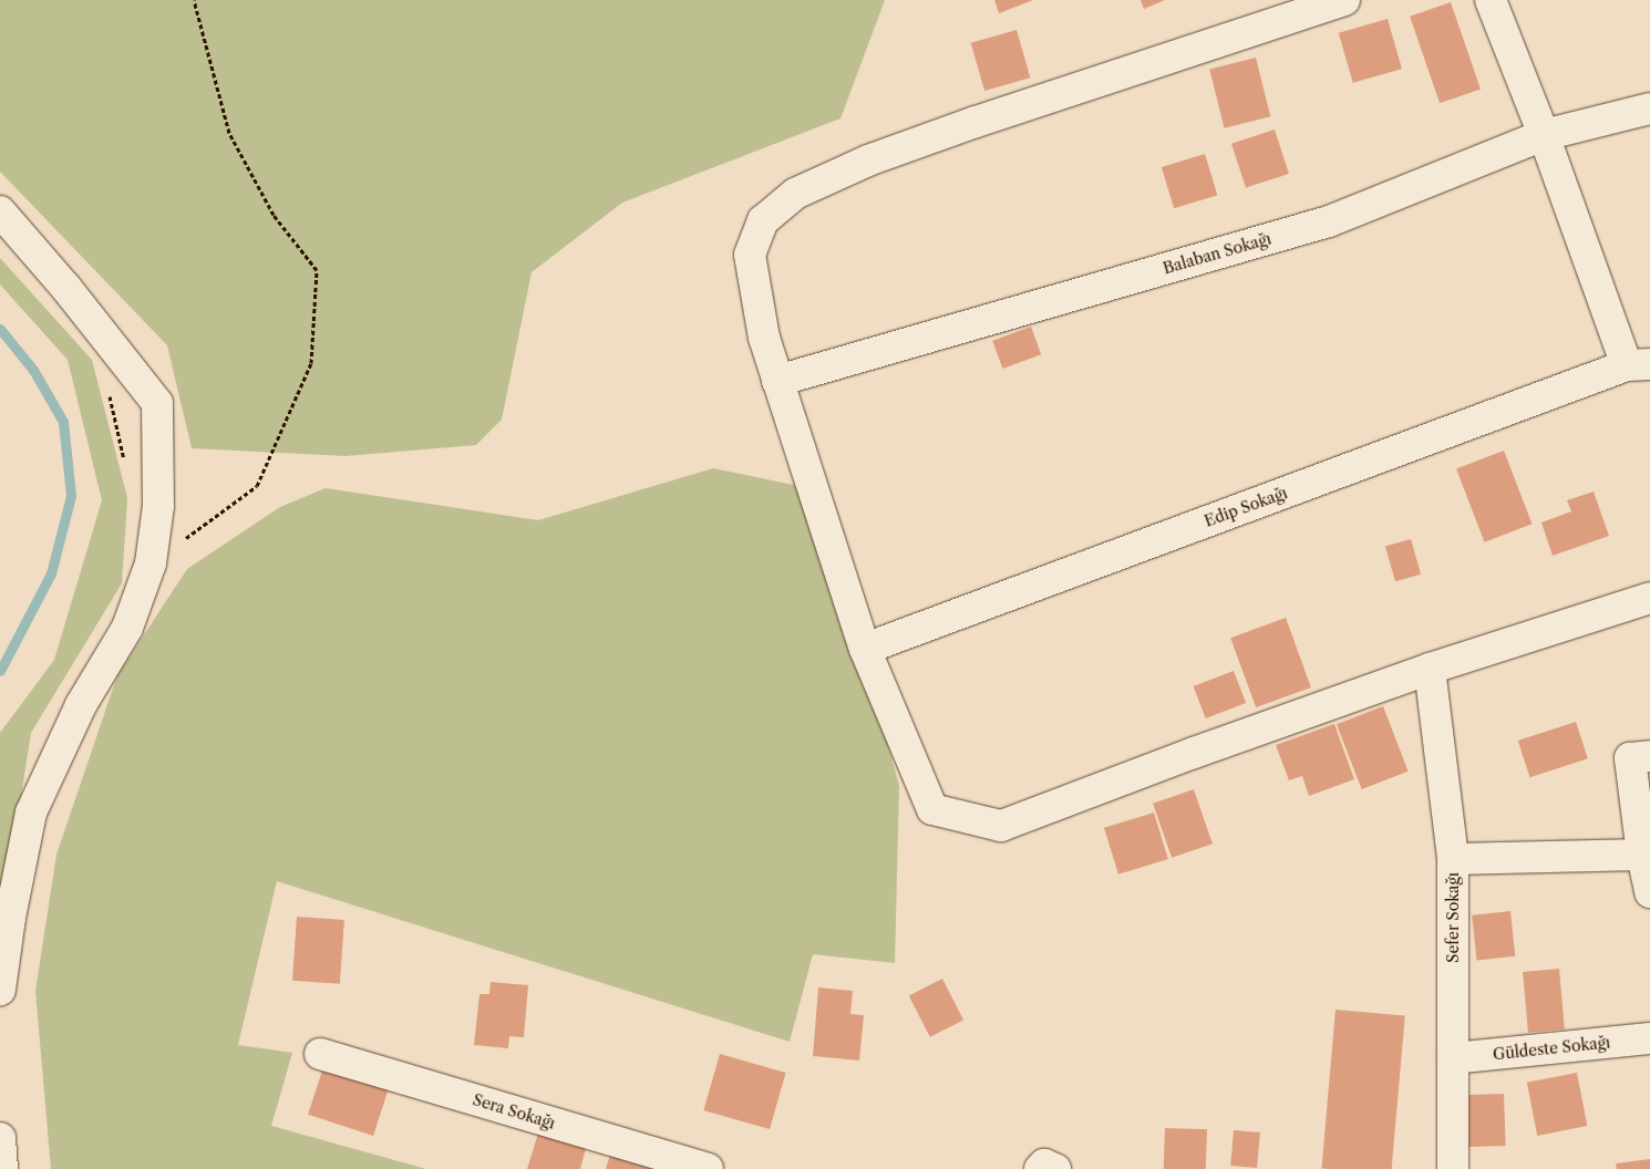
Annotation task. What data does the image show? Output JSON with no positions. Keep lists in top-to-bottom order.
{
  "streets": {
    "street": [
      "Balaban Sokağı",
      "Edip Sokağı",
      "Sefer Sokağı",
      "Güldeste Sokağı",
      "Sera Sokağı"
    ]
  },
  "crossings": [
    ["Sefer Sokağı", "Güldeste Sokağı"]
  ]
}
